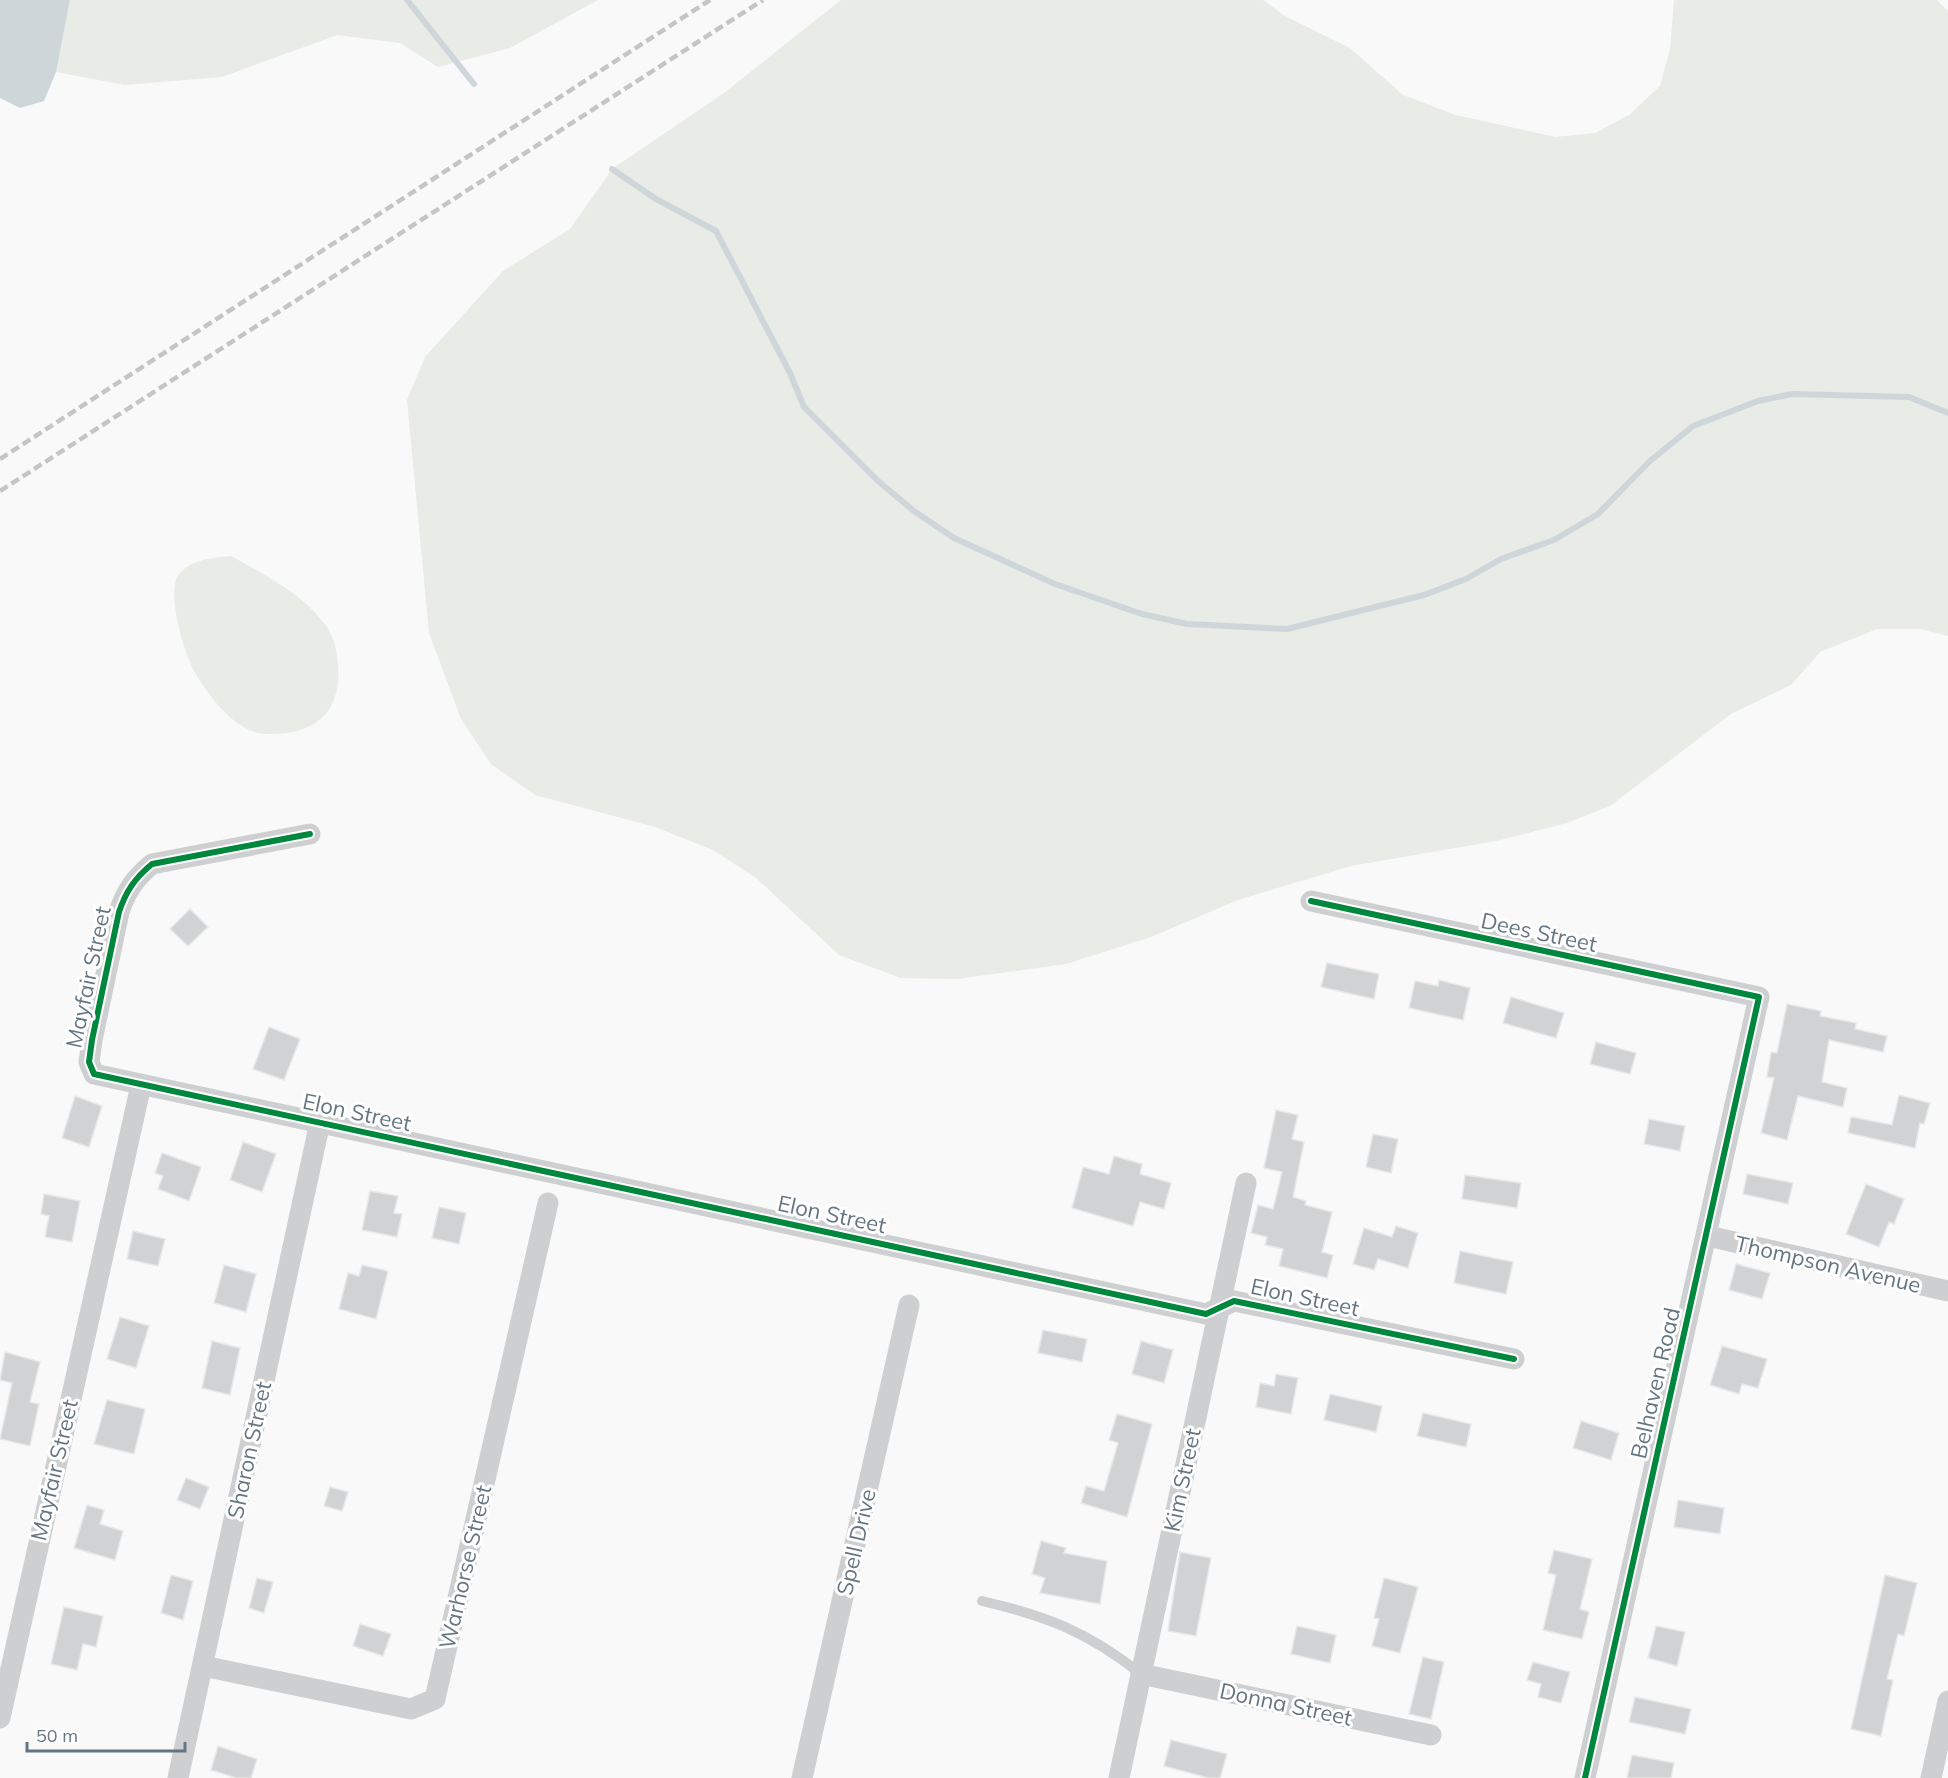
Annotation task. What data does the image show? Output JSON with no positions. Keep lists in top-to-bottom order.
{
  "streets": {
    "street": [
      "Dees Street",
      "Mayfair Street",
      "Elon Street",
      "Thompson Avenue",
      "Belhaven Road",
      "Sharon Street",
      "Kim Street",
      "Spell Drive",
      "Warhorse Street",
      "Donna Street"
    ]
  },
  "crossings": [
    ["Dees Street", "Belhaven Road"],
    ["Mayfair Street", "Elon Street"],
    ["Elon Street", "Sharon Street"],
    ["Elon Street", "Kim Street"],
    ["Thompson Avenue", "Belhaven Road"],
    ["Sharon Street", "Warhorse Street"],
    ["Kim Street", "Donna Street"]
  ],
  "scale_bar": "50 m"
}
